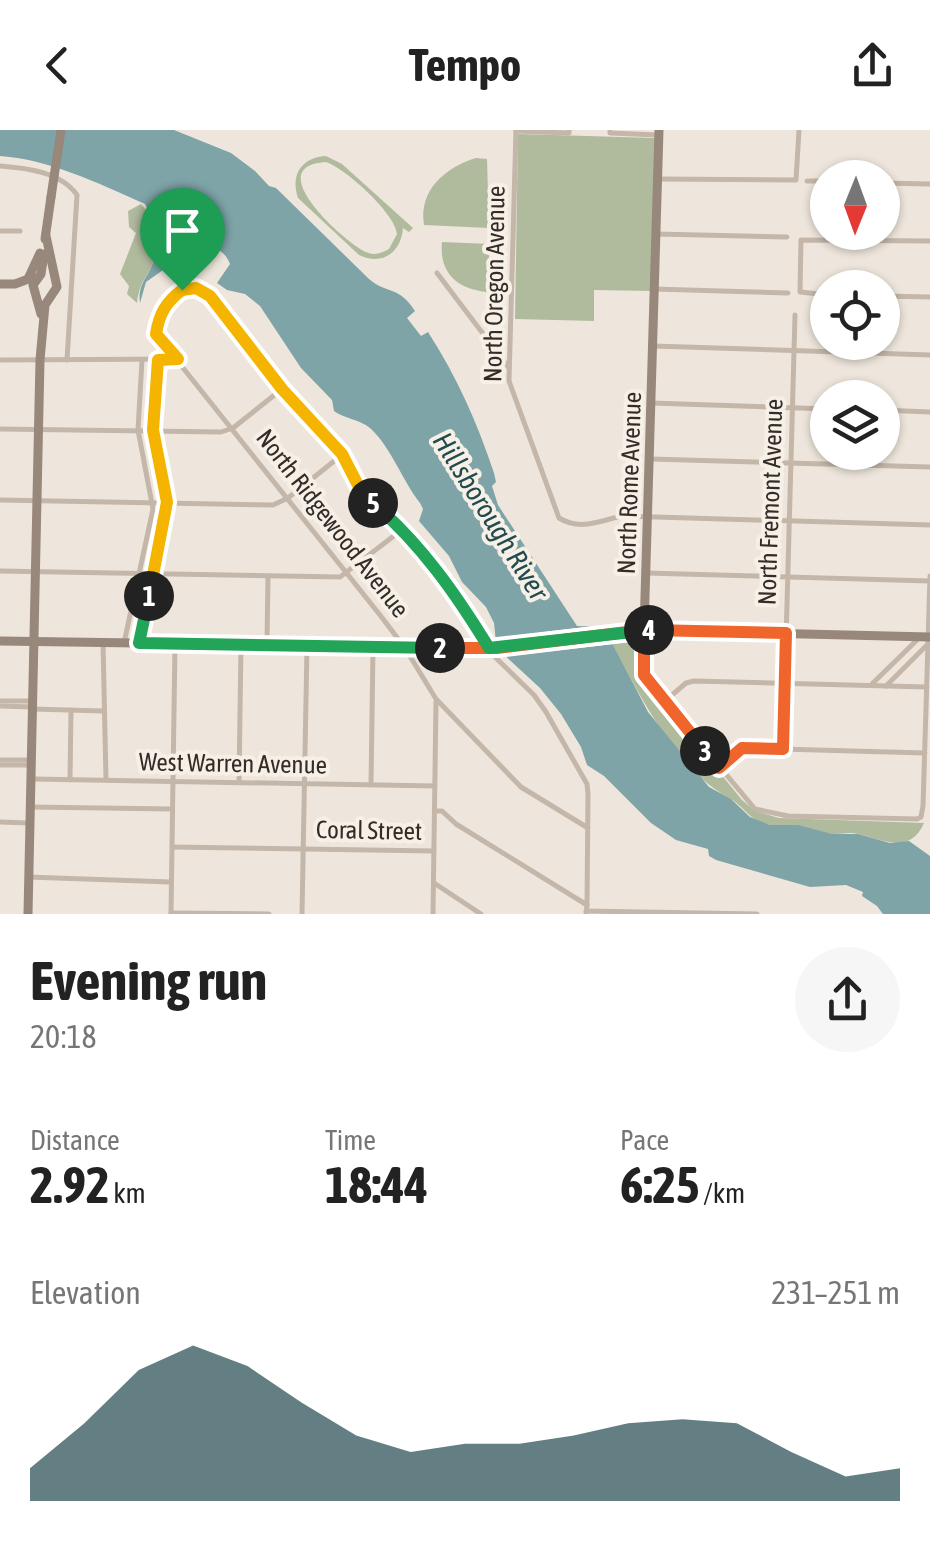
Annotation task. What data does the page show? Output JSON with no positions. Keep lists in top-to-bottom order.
{
  "streets": {
    "street": [
      "North Oregon Avenue",
      "North Rome Avenue",
      "North Fremont Avenue",
      "North Ridgewood Avenue",
      "West Warren Avenue",
      "Coral Street"
    ]
  },
  "crossings": [
    ["North Oregon Avenue", "North Rome Avenue"]
  ],
  "water": ["Hillsborough River"],
  "north": "bottom",
  "page": {
    "header": "Tempo",
    "pins": [
      "5",
      "1",
      "4",
      "2",
      "3"
    ],
    "heading": ["Evening run", "20:18"],
    "stats": [
      ["Distance", "2.92 km"],
      ["Time", "18:44"],
      ["Pace", "6:25 /km"]
    ],
    "chart": ["Elevation", "231–251 m"]
  }
}
